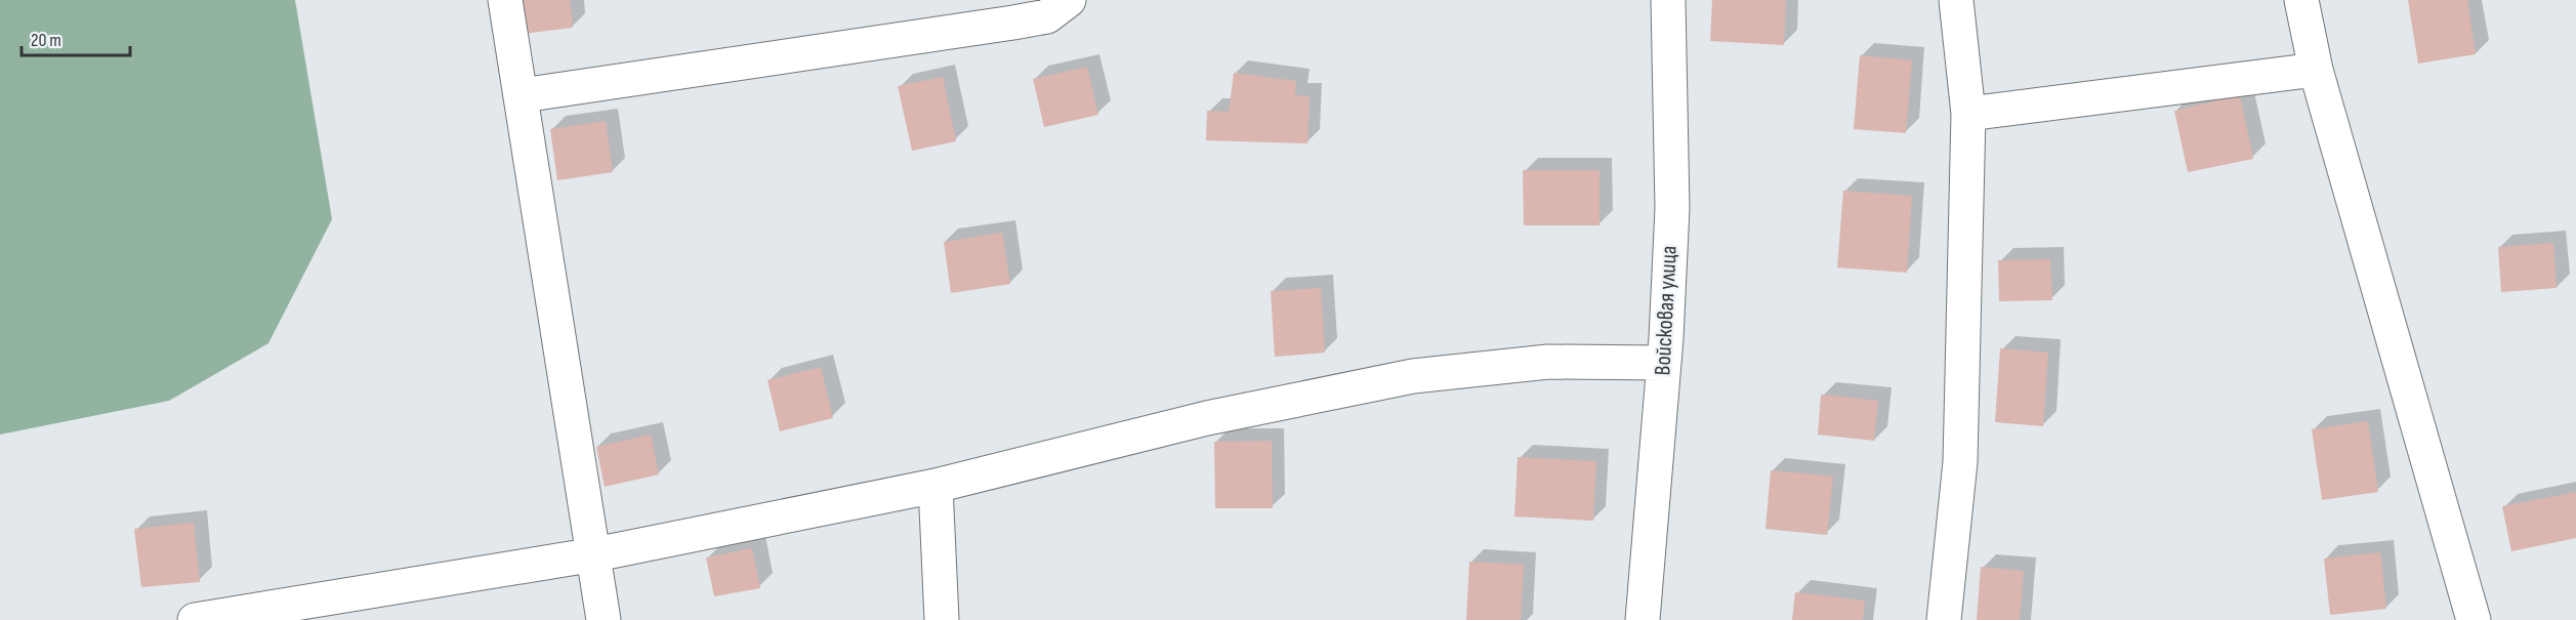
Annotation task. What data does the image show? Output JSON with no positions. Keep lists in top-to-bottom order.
{
  "streets": {
    "street": ["Войсковая улица"]
  },
  "scale_bar": "20 m"
}
